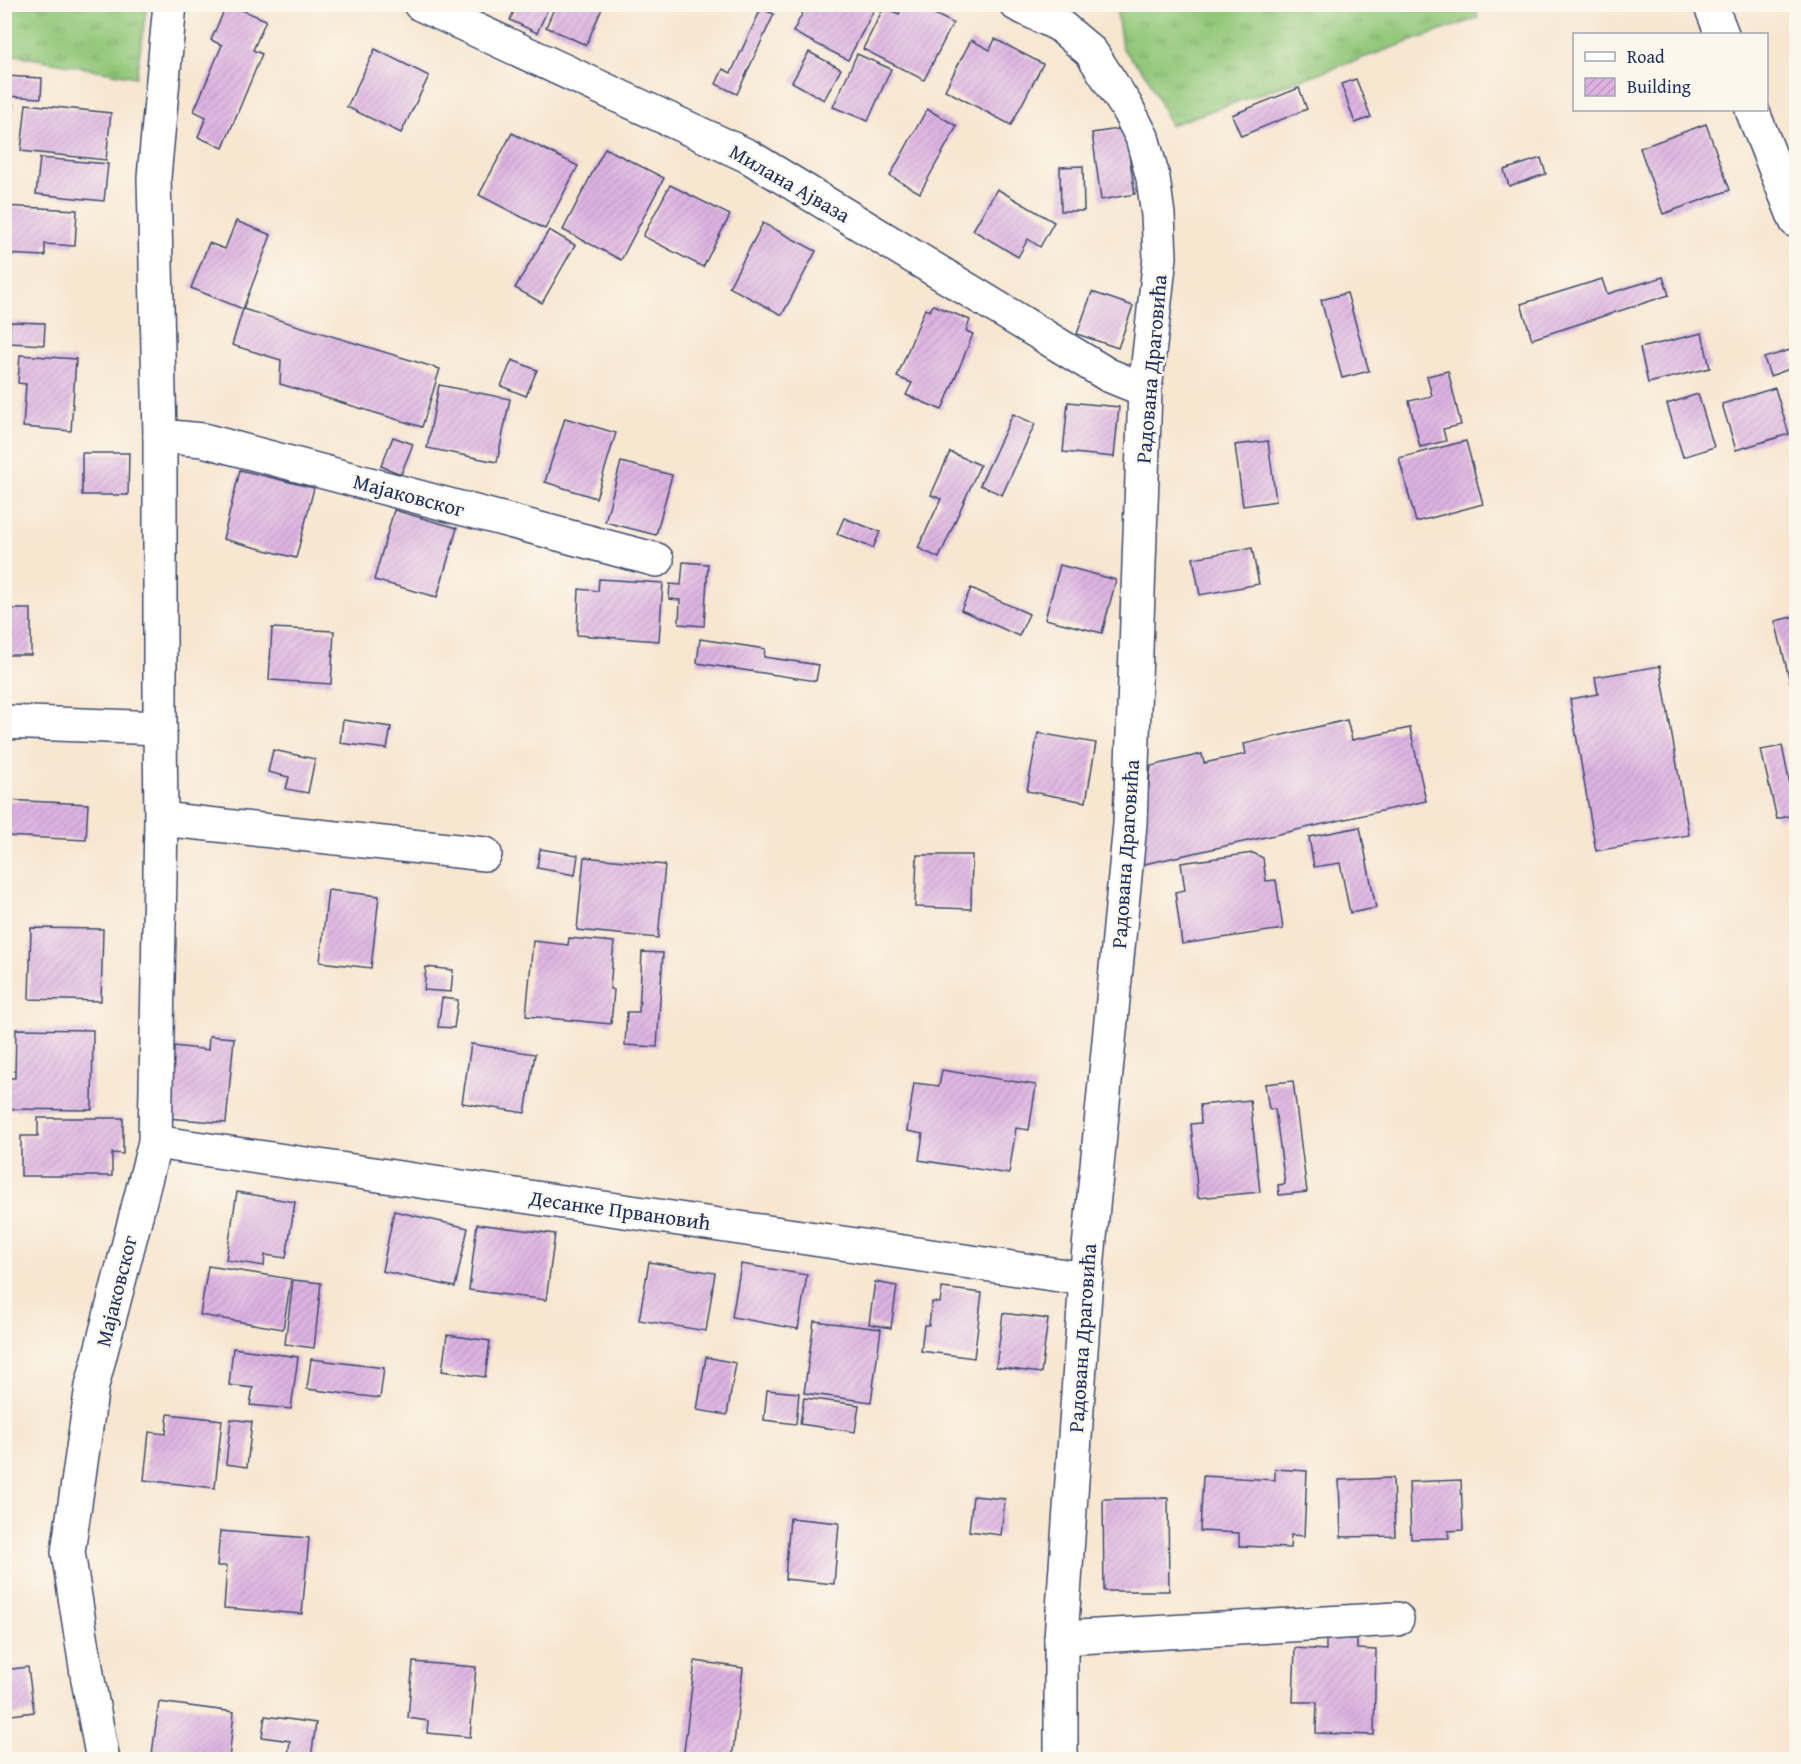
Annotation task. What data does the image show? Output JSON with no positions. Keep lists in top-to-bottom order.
{
  "streets": {
    "street": [
      "Милана Ајваза",
      "Радована Драговића",
      "Мајаковског",
      "Десанке Првановић"
    ]
  },
  "crossings": [
    ["Милана Ајваза", "Радована Драговића"],
    ["Радована Драговића", "Десанке Првановић"],
    ["Мајаковског", "Десанке Првановић"]
  ],
  "legend": ["Road", "Building"]
}
